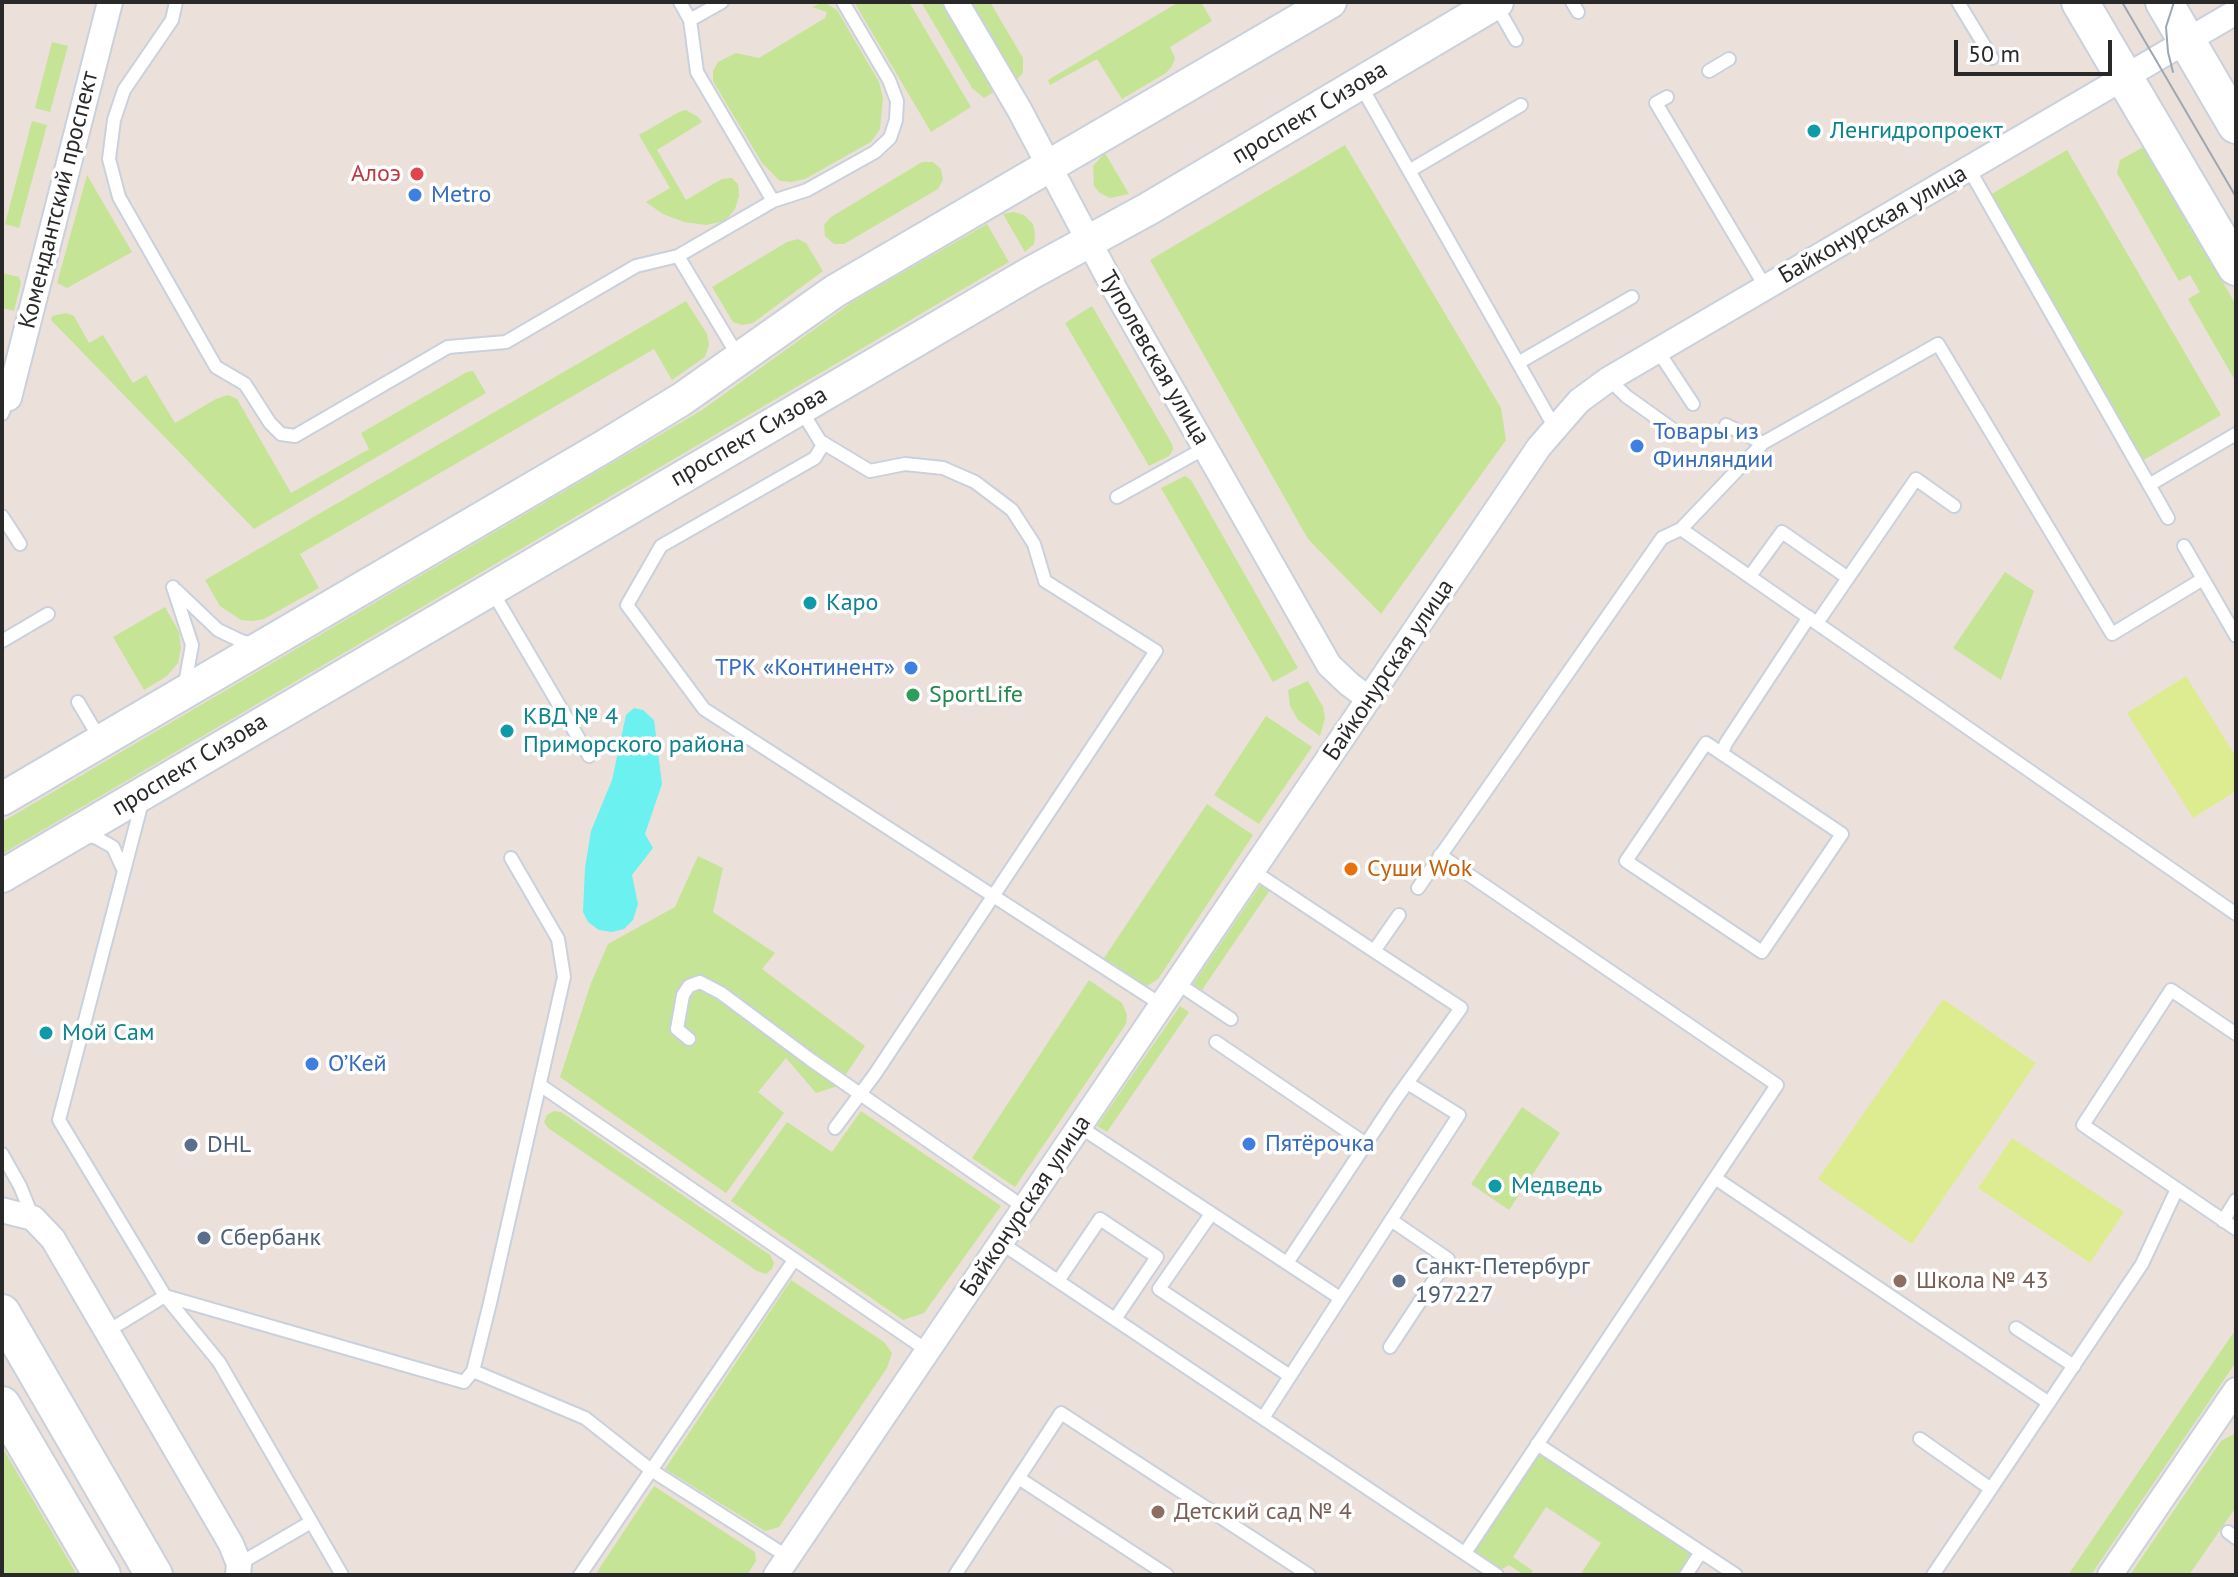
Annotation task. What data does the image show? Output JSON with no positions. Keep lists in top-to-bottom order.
{
  "streets": {
    "street": [
      "проспект Сизова",
      "Комендантский проспект",
      "Байконурская улица",
      "Туполевская улица"
    ]
  },
  "crossings": [
    ["проспект Сизова", "Туполевская улица"],
    ["Байконурская улица", "Туполевская улица"]
  ],
  "places": [
    "Ленгидропроект",
    "Алоэ",
    "Metro",
    "Товары из Финляндии",
    "Каро",
    "ТРК «Континент»",
    "SportLife",
    "КВД № 4 Приморского района",
    "Суши Wok",
    "Мой Сам",
    "О’Кей",
    "Пятёрочка",
    "DHL",
    "Медведь",
    "Сбербанк",
    "Санкт-Петербург 197227",
    "Школа № 43",
    "Детский сад № 4"
  ],
  "scale_bar": "50 m"
}
